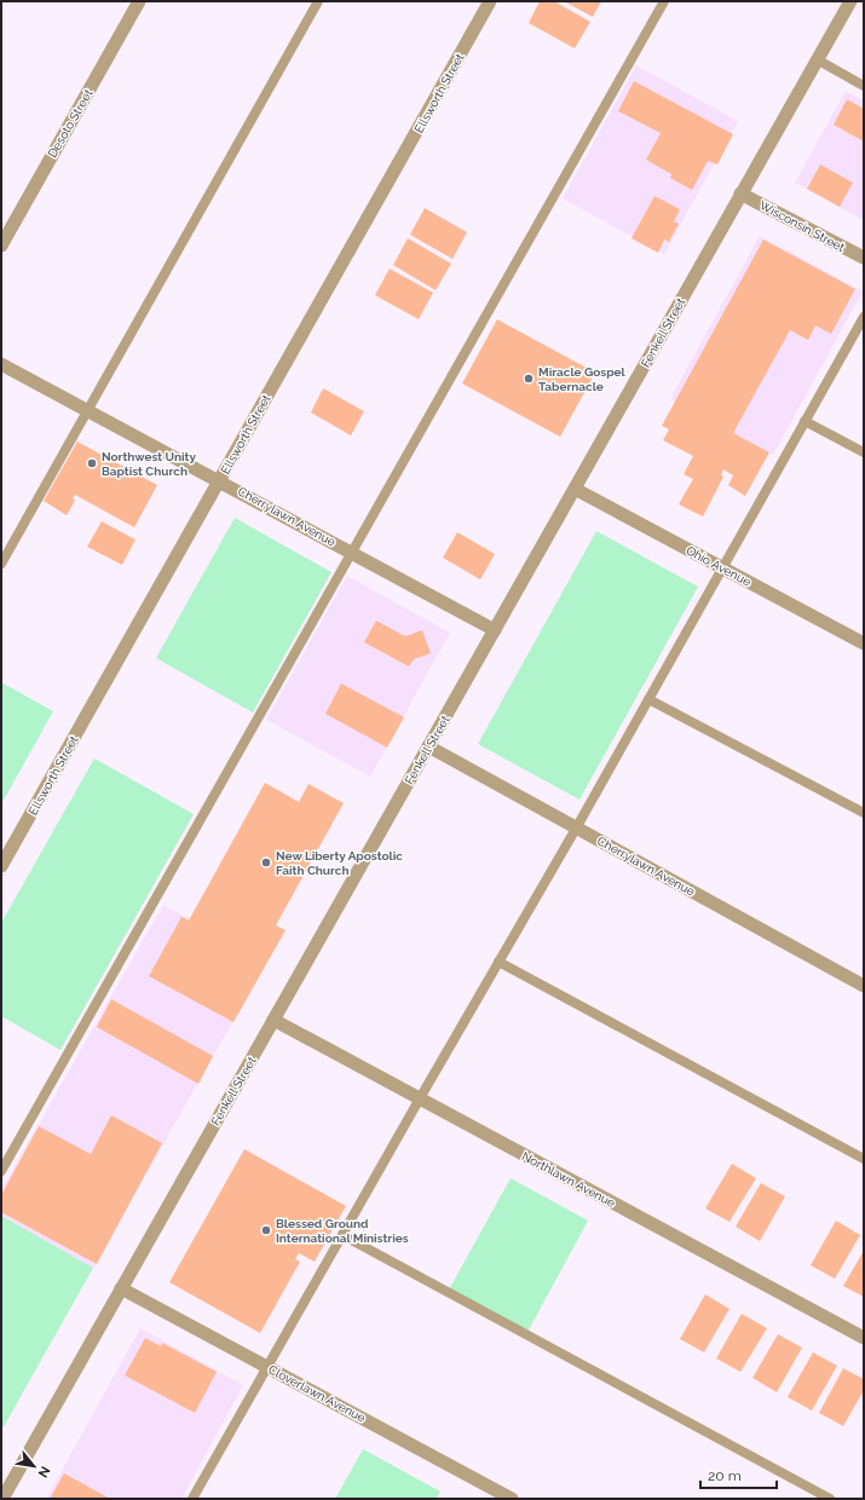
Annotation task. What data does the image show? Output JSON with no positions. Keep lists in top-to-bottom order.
{
  "streets": {
    "street": [
      "Ellsworth Street",
      "Desoto Street",
      "Wisconsin Street",
      "Fenkell Street",
      "Cherrylawn Avenue",
      "Ohio Avenue",
      "Northlawn Avenue",
      "Cloverlawn Avenue"
    ]
  },
  "crossings": [
    ["Ellsworth Street", "Cherrylawn Avenue"],
    ["Wisconsin Street", "Fenkell Street"],
    ["Fenkell Street", "Cherrylawn Avenue"],
    ["Fenkell Street", "Ohio Avenue"],
    ["Fenkell Street", "Northlawn Avenue"],
    ["Fenkell Street", "Cloverlawn Avenue"]
  ],
  "places": [
    "Miracle Gospel Tabernacle",
    "Northwest Unity Baptist Church",
    "New Liberty Apostolic Faith Church",
    "Blessed Ground International Ministries"
  ],
  "scale_bar": "20 m",
  "north": "bottom right"
}
